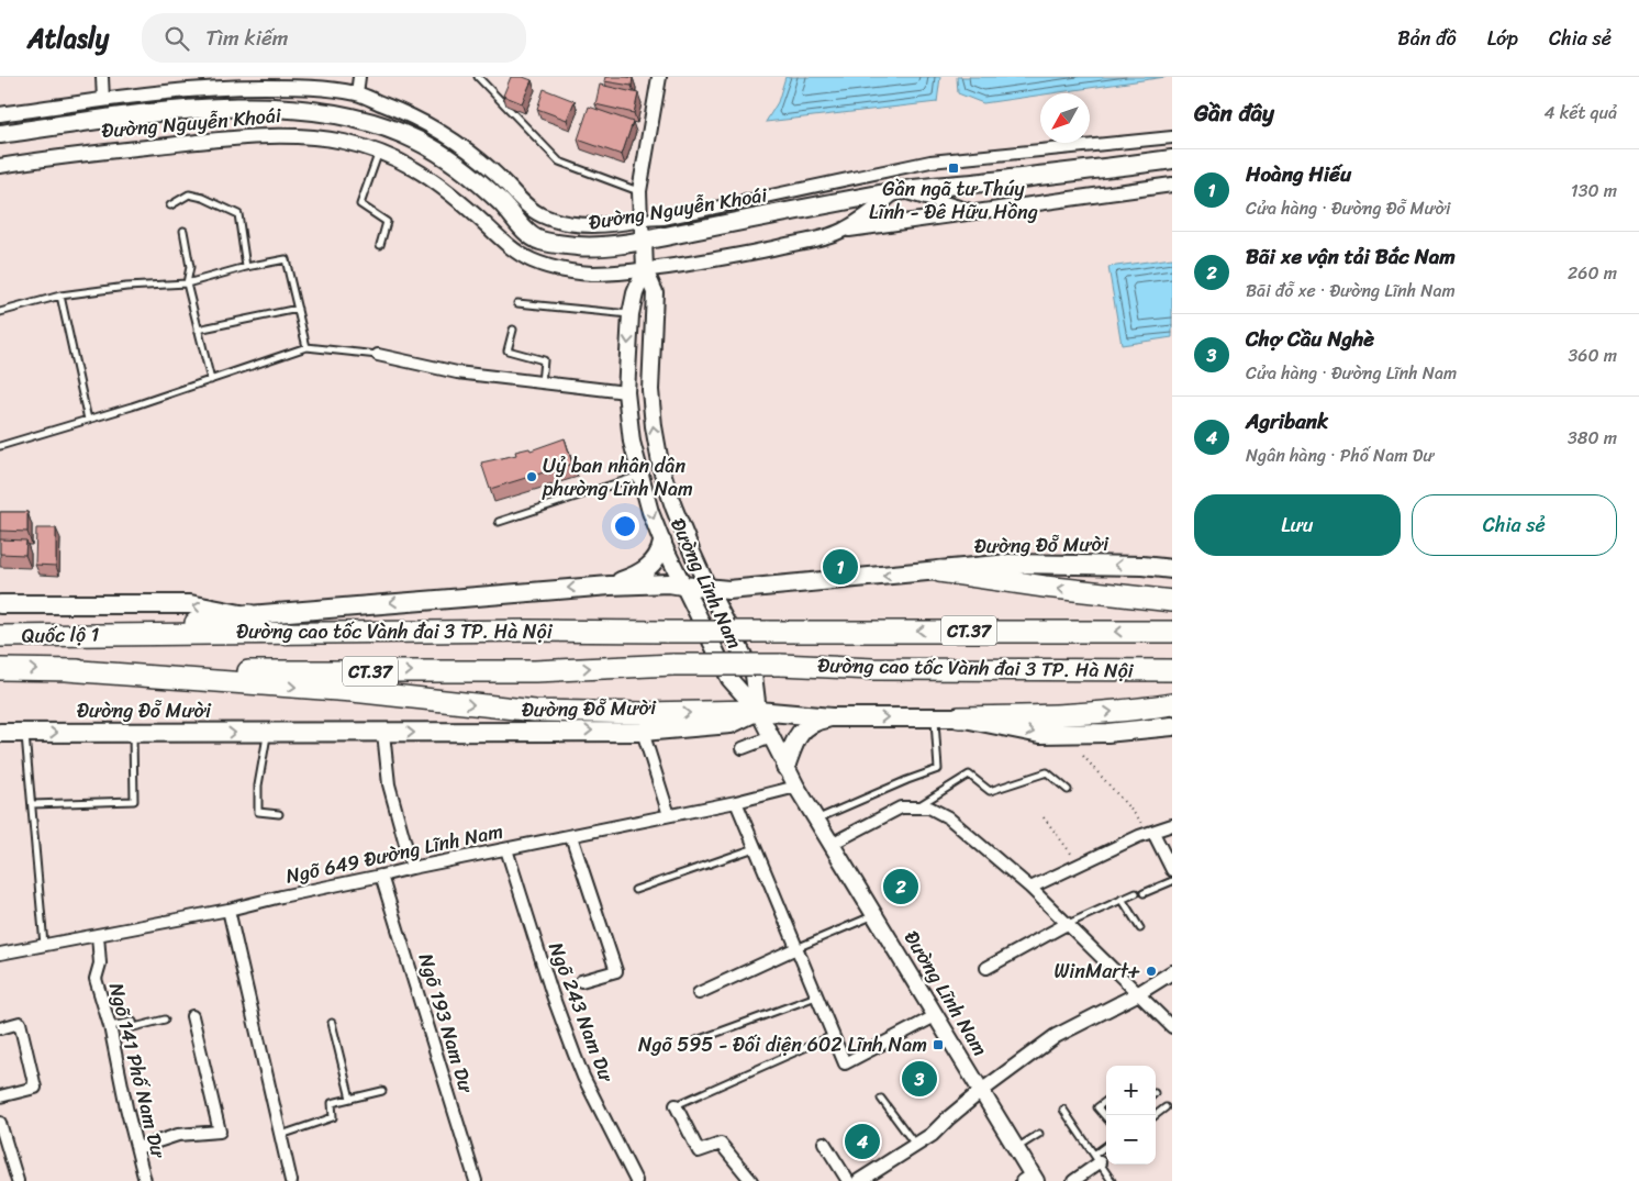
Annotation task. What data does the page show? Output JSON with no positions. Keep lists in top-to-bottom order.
{
  "streets": {
    "highway": ["CT.37", "Đường cao tốc Vành đai 3 TP. Hà Nội", "Quốc lộ 1"],
    "main road": ["Đường Nguyễn Khoái", "Đường Đỗ Mười", "Đường Lĩnh Nam"],
    "street": [
      "Ngõ 649 Đường Lĩnh Nam",
      "Ngõ 243 Nam Dư",
      "Ngõ 193 Nam Dư",
      "Ngõ 141 Phố Nam Dư"
    ]
  },
  "crossings": [
    ["Đường Nguyễn Khoái", "Đường Lĩnh Nam"],
    ["Đường Đỗ Mười", "Đường Lĩnh Nam"],
    ["Đường Lĩnh Nam", "Ngõ 649 Đường Lĩnh Nam"],
    ["Đường cao tốc Vành đai 3 TP. Hà Nội", "Quốc lộ 1"],
    ["Ngõ 649 Đường Lĩnh Nam", "Ngõ 243 Nam Dư"],
    ["Ngõ 649 Đường Lĩnh Nam", "Ngõ 193 Nam Dư"],
    ["Ngõ 649 Đường Lĩnh Nam", "Ngõ 141 Phố Nam Dư"]
  ],
  "places": {
    "transit": ["Gần ngã tư Thúy Lĩnh - Đê Hữu Hồng", "Ngõ 595 - Đối diện 602 Lĩnh Nam"],
    "other": ["Uỷ ban nhân dân phường Lĩnh Nam", "WinMart+"]
  },
  "north": "bottom left",
  "page": {
    "header": "Atlasly",
    "search": "Tìm kiếm",
    "nav": ["Bản đồ", "Lớp", "Chia sẻ"],
    "heading": ["Gần đây", "4 kết quả"],
    "list": [
      {
        "mark": "1",
        "name": "Hoàng Hiếu",
        "note": "Cửa hàng · Đường Đỗ Mười",
        "value": "130 m"
      },
      {
        "mark": "2",
        "name": "Bãi xe vận tải Bắc Nam",
        "note": "Bãi đỗ xe · Đường Lĩnh Nam",
        "value": "260 m"
      },
      {
        "mark": "3",
        "name": "Chợ Cầu Nghè",
        "note": "Cửa hàng · Đường Lĩnh Nam",
        "value": "360 m"
      },
      {
        "mark": "4",
        "name": "Agribank",
        "note": "Ngân hàng · Phố Nam Dư",
        "value": "380 m"
      }
    ],
    "buttons": ["Lưu", "Chia sẻ"],
    "pins": [
      "1",
      "2",
      "3",
      "4"
    ],
    "map_buttons": ["+", "−"]
  }
}
